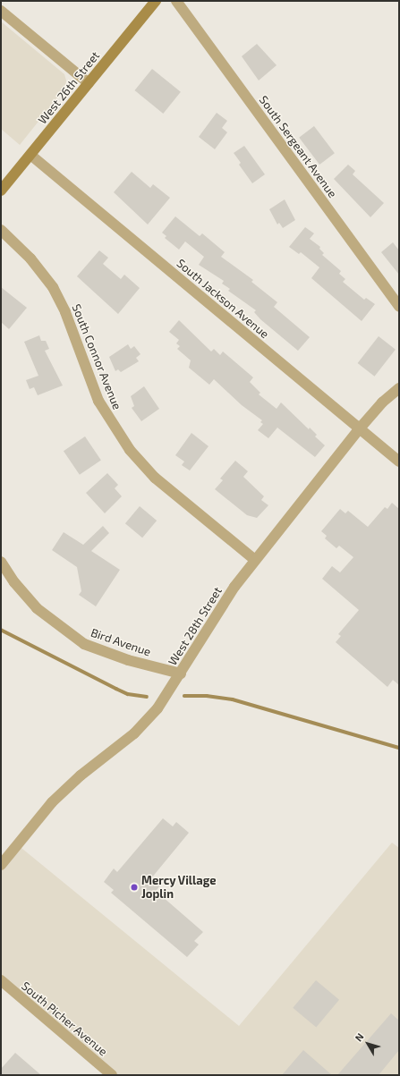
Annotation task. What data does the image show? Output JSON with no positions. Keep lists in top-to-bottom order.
{
  "streets": {
    "main road": ["West 26th Street"],
    "street": [
      "South Sergeant Avenue",
      "South Jackson Avenue",
      "South Connor Avenue",
      "West 28th Street",
      "Bird Avenue",
      "South Picher Avenue"
    ]
  },
  "crossings": [
    ["West 26th Street", "South Jackson Avenue"],
    ["South Jackson Avenue", "West 28th Street"],
    ["South Connor Avenue", "West 28th Street"],
    ["West 28th Street", "Bird Avenue"]
  ],
  "places": ["Mercy Village Joplin"],
  "north": "top left"
}
